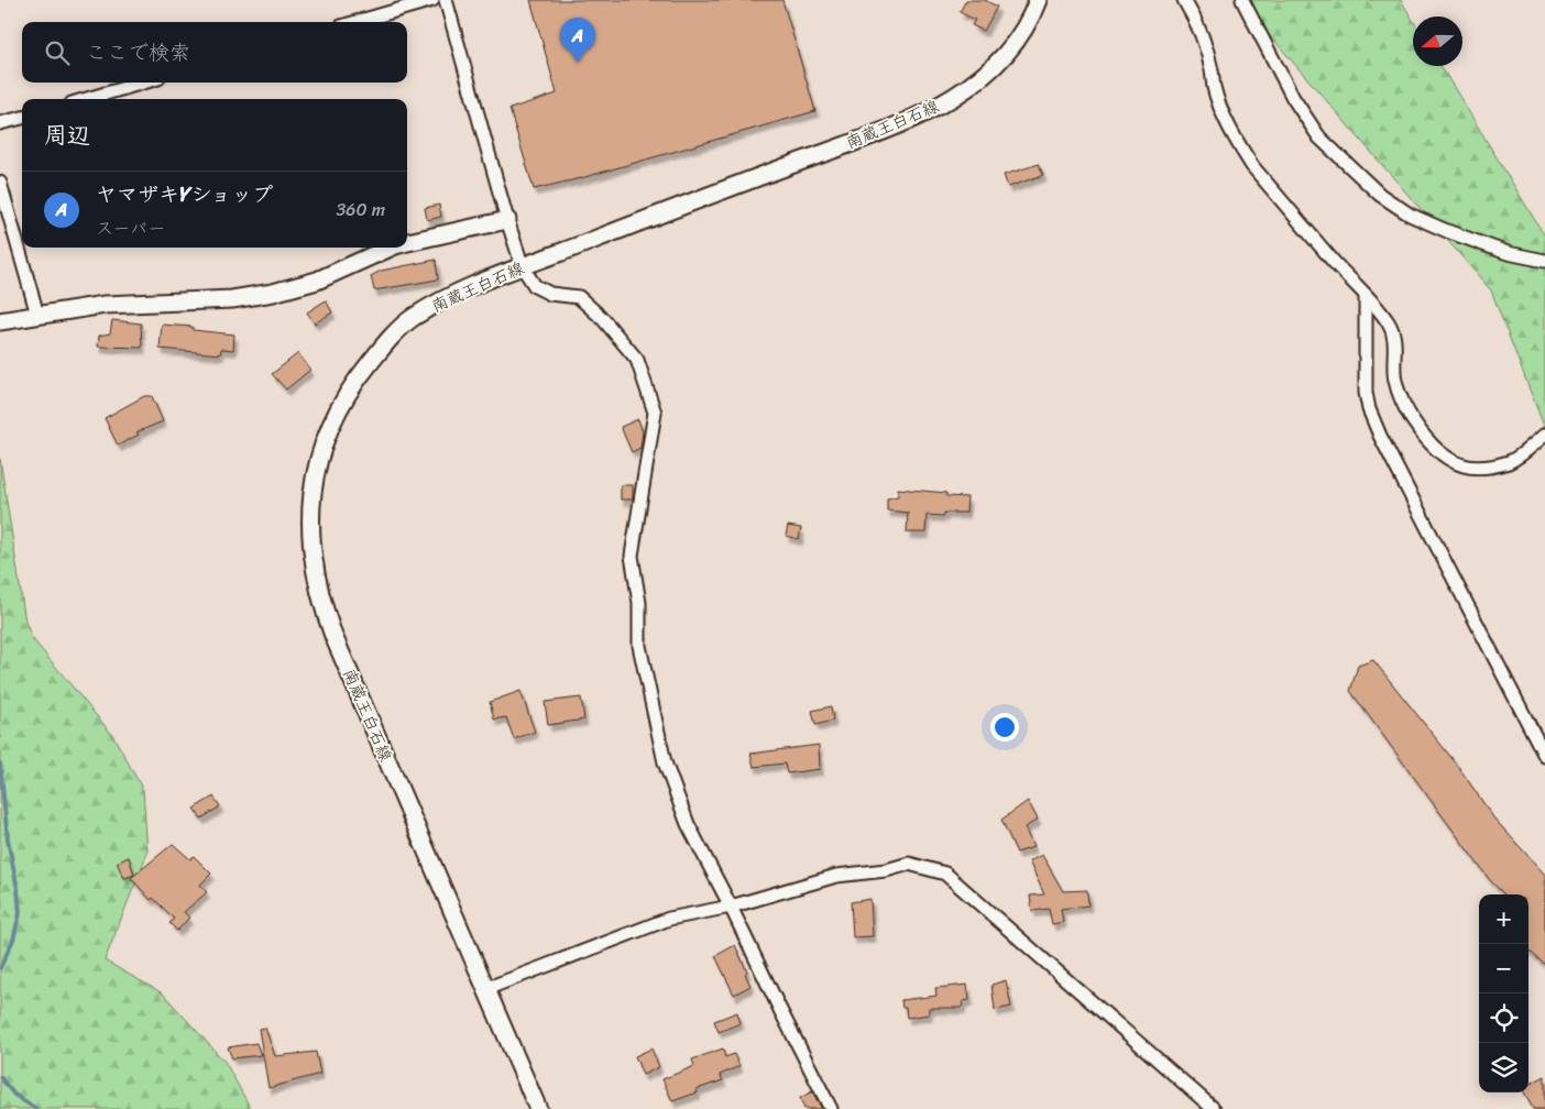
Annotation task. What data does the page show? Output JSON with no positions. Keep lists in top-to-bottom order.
{
  "streets": {
    "main road": ["南蔵王白石線"]
  },
  "north": "left",
  "page": {
    "pins": "A",
    "search": "ここで検索",
    "heading": "周辺",
    "list": [
      {
        "mark": "A",
        "name": "ヤマザキYショップ",
        "note": "スーパー",
        "value": "360 m"
      }
    ],
    "map_buttons": ["+", "−"]
  }
}
